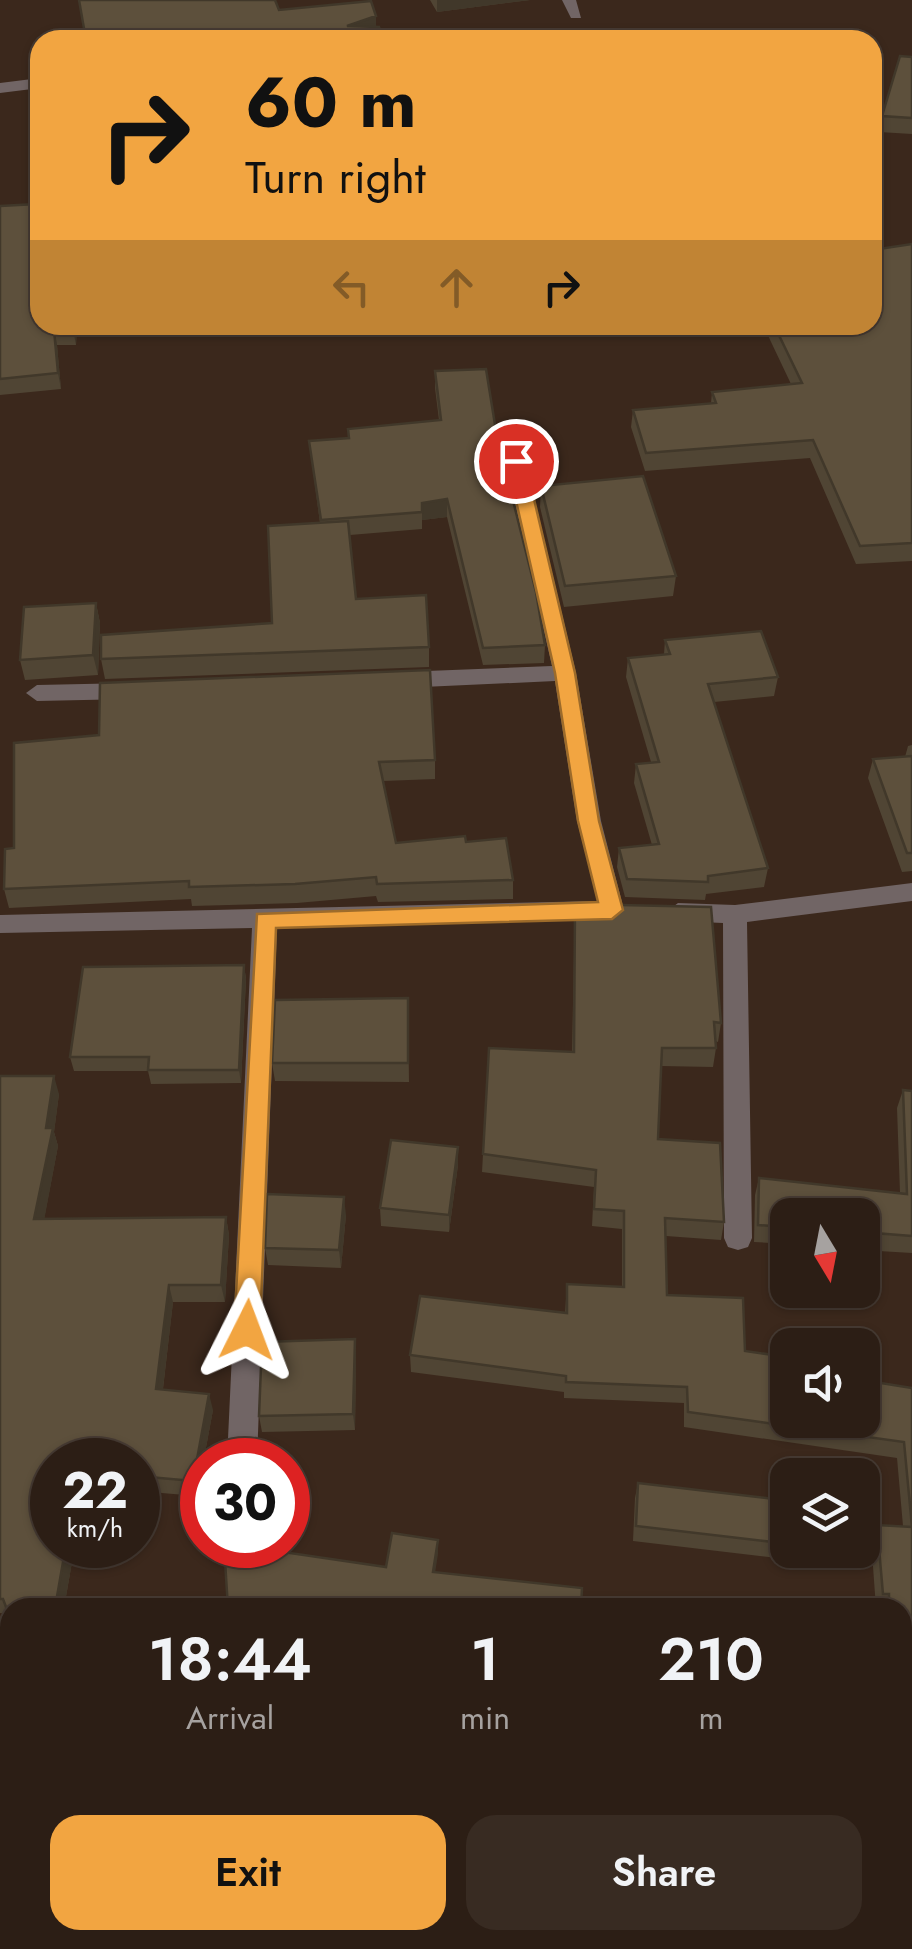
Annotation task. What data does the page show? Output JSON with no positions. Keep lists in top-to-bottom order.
{
  "north": "bottom",
  "page": {
    "turn": ["60 m", "Turn right"],
    "speed": "22 km/h",
    "limit": "30",
    "eta": [
      "18:44",
      "Arrival",
      "1",
      "min",
      "210",
      "m"
    ],
    "buttons": ["Exit", "Share"]
  }
}
